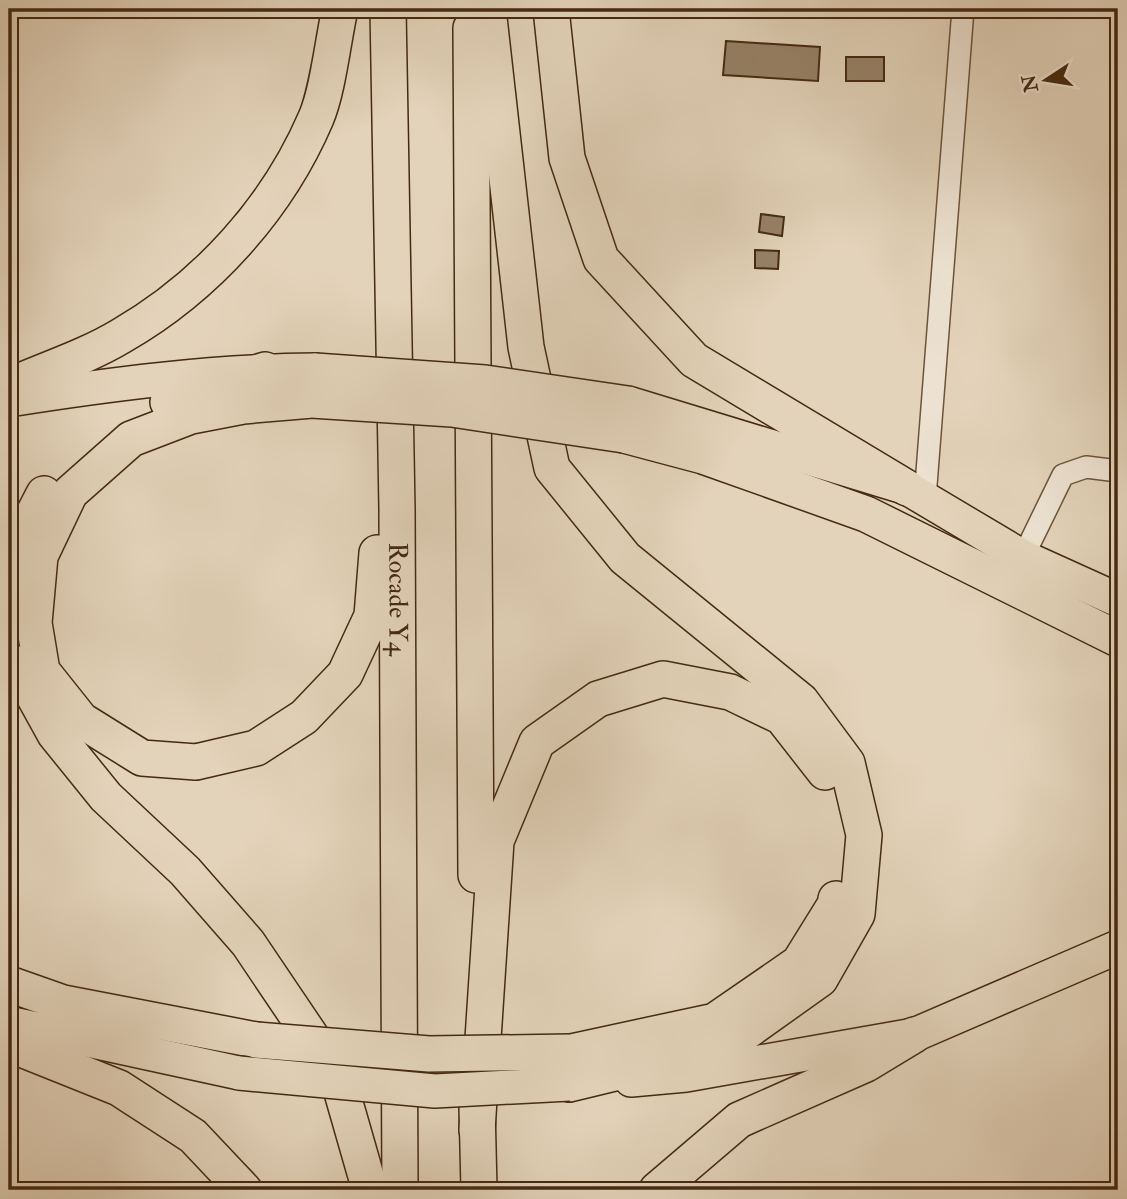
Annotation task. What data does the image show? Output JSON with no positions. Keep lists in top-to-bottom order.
{
  "streets": {
    "highway": ["Rocade Y4"]
  },
  "north": "left"
}
